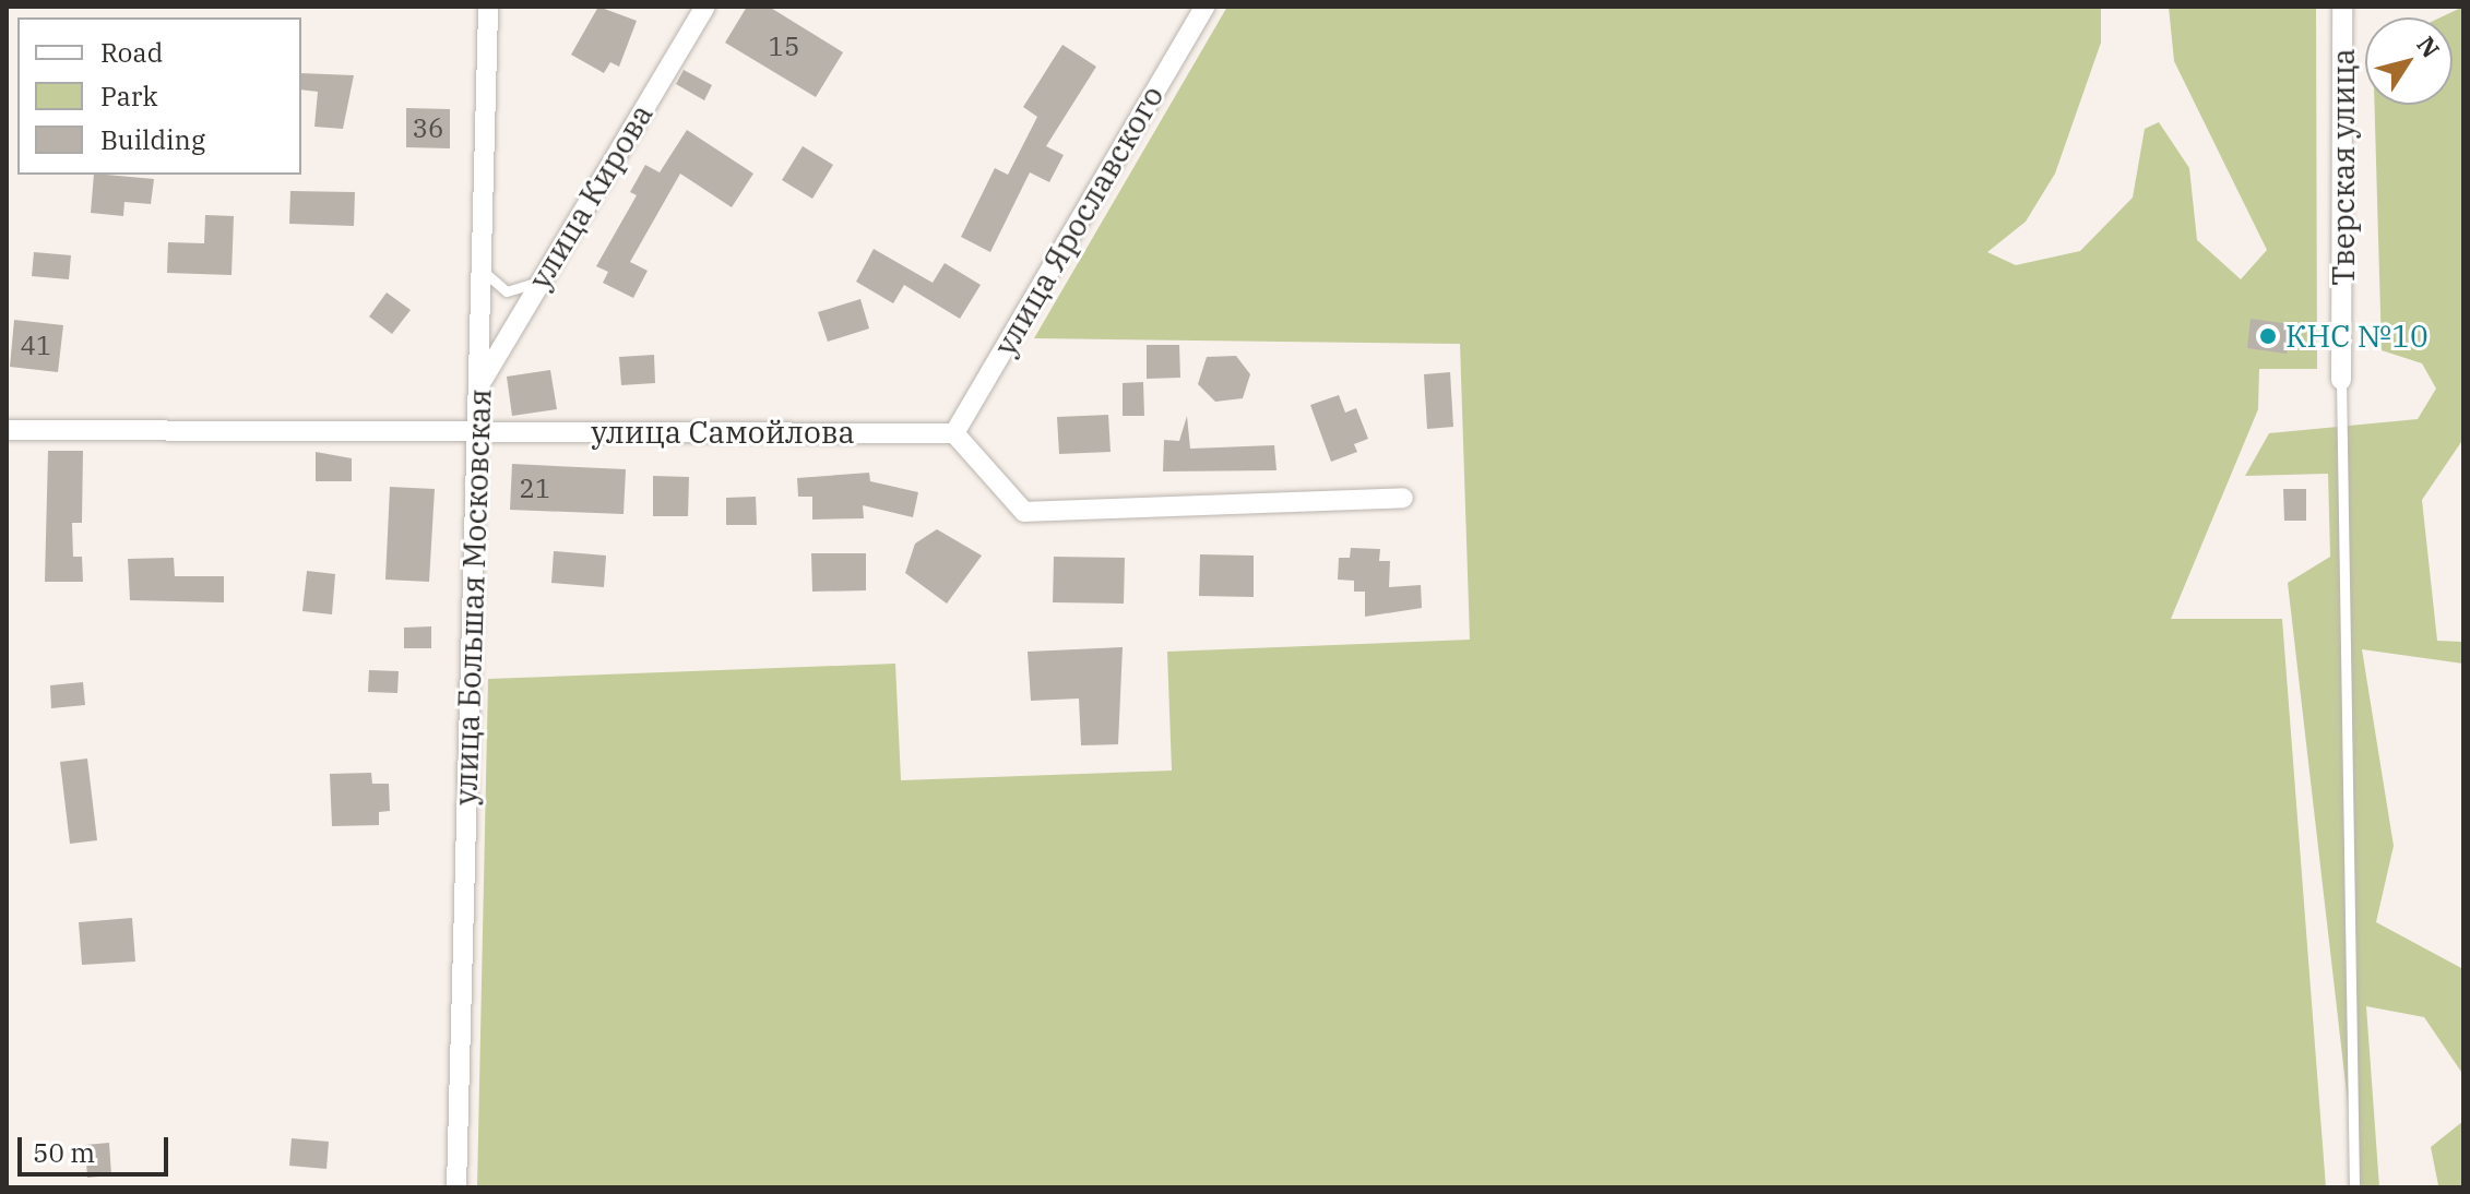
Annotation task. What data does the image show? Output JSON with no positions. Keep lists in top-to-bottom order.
{
  "streets": {
    "street": [
      "Тверская улица",
      "улица Кирова",
      "улица Ярославского",
      "улица Самойлова",
      "улица Большая Московская"
    ]
  },
  "crossings": [
    ["улица Кирова", "улица Большая Московская"],
    ["улица Ярославского", "улица Самойлова"],
    ["улица Самойлова", "улица Большая Московская"]
  ],
  "places": ["КНС №10"],
  "house_numbers": [
    "15",
    "36",
    "41",
    "21"
  ],
  "legend": ["Road", "Park", "Building"],
  "scale_bar": "50 m",
  "north": "top right"
}
